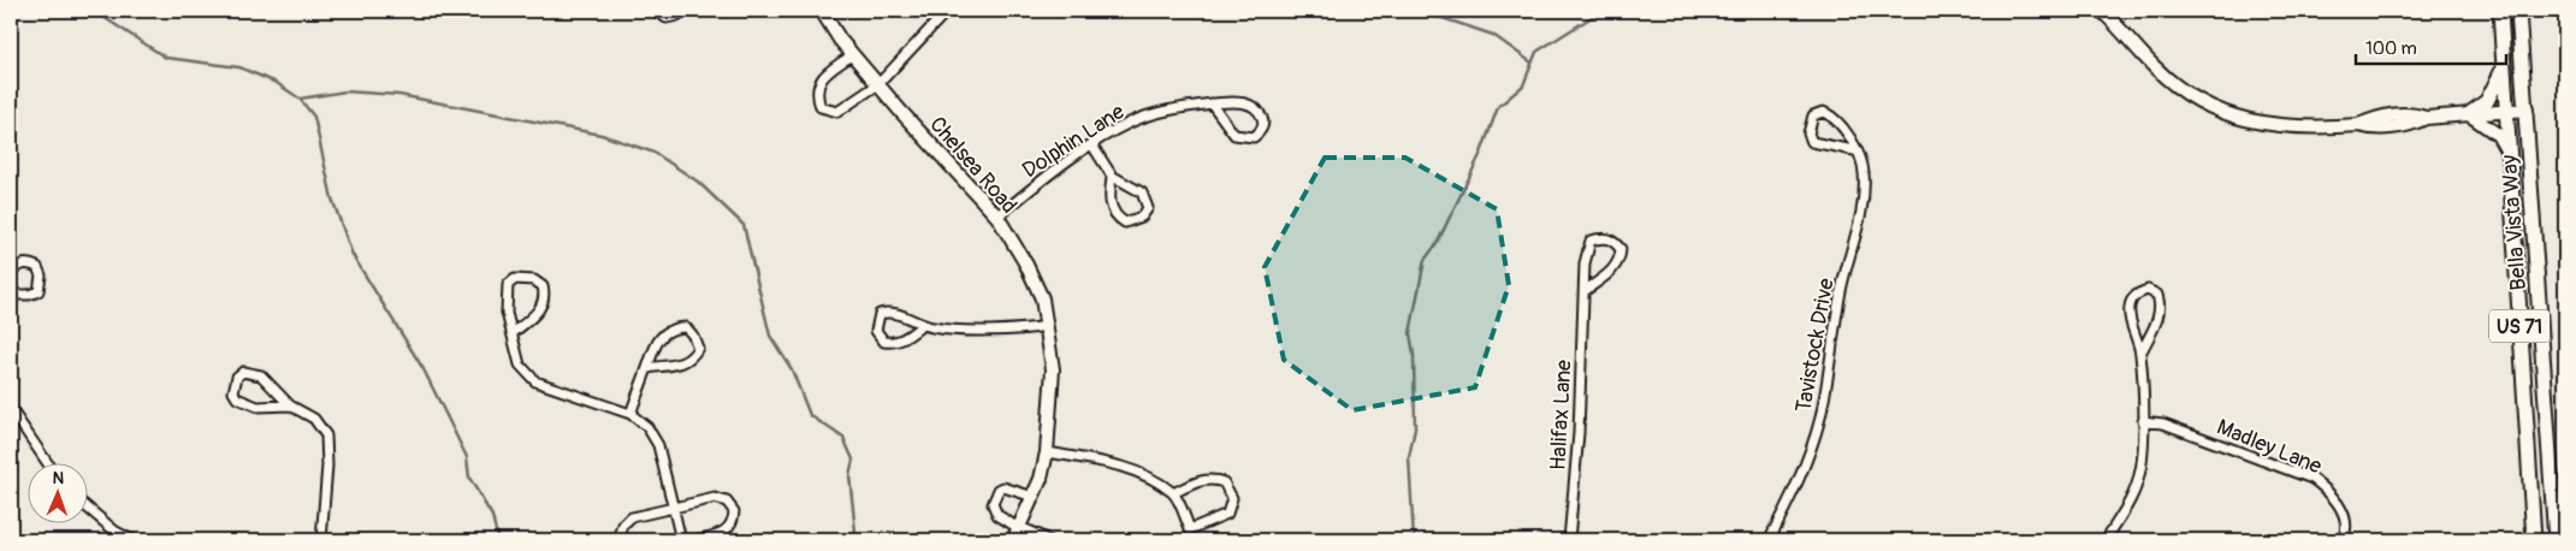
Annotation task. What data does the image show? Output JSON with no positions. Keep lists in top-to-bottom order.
{
  "streets": {
    "main road": ["Bella Vista Way", "US 71"],
    "street": [
      "Dolphin Lane",
      "Chelsea Road",
      "Tavistock Drive",
      "Halifax Lane",
      "Madley Lane"
    ]
  },
  "crossings": [
    ["Dolphin Lane", "Chelsea Road"]
  ],
  "scale_bar": "100 m",
  "north": "top"
}
